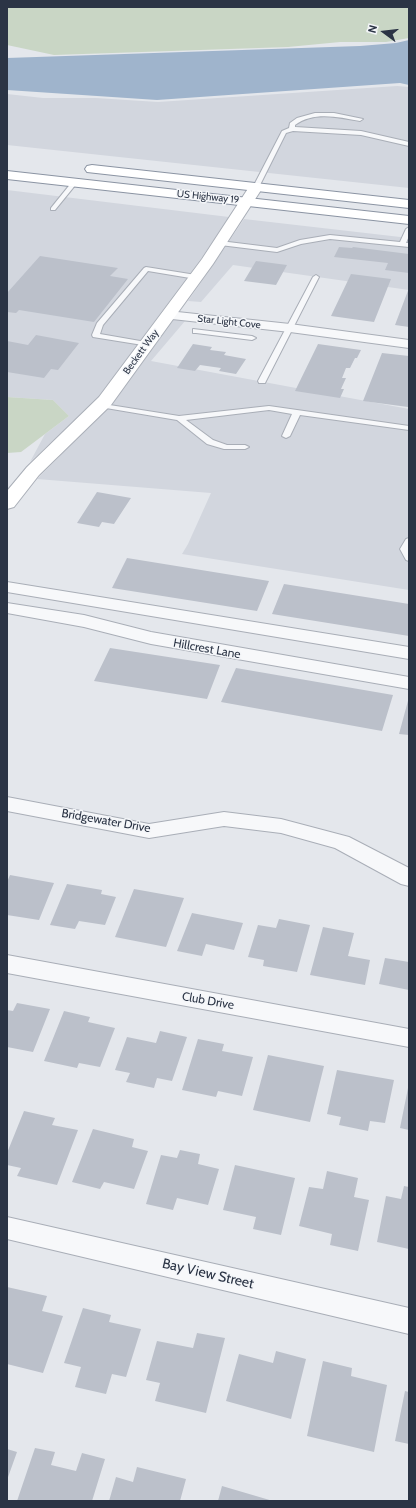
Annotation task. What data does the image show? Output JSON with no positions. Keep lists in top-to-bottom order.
{
  "streets": {
    "main road": ["US Highway 19", "Beckett Way"],
    "street": [
      "Star Light Cove",
      "Hillcrest Lane",
      "Bridgewater Drive",
      "Club Drive",
      "Bay View Street"
    ]
  },
  "crossings": [
    ["US Highway 19", "Beckett Way"],
    ["Star Light Cove", "Beckett Way"]
  ],
  "north": "left"
}
